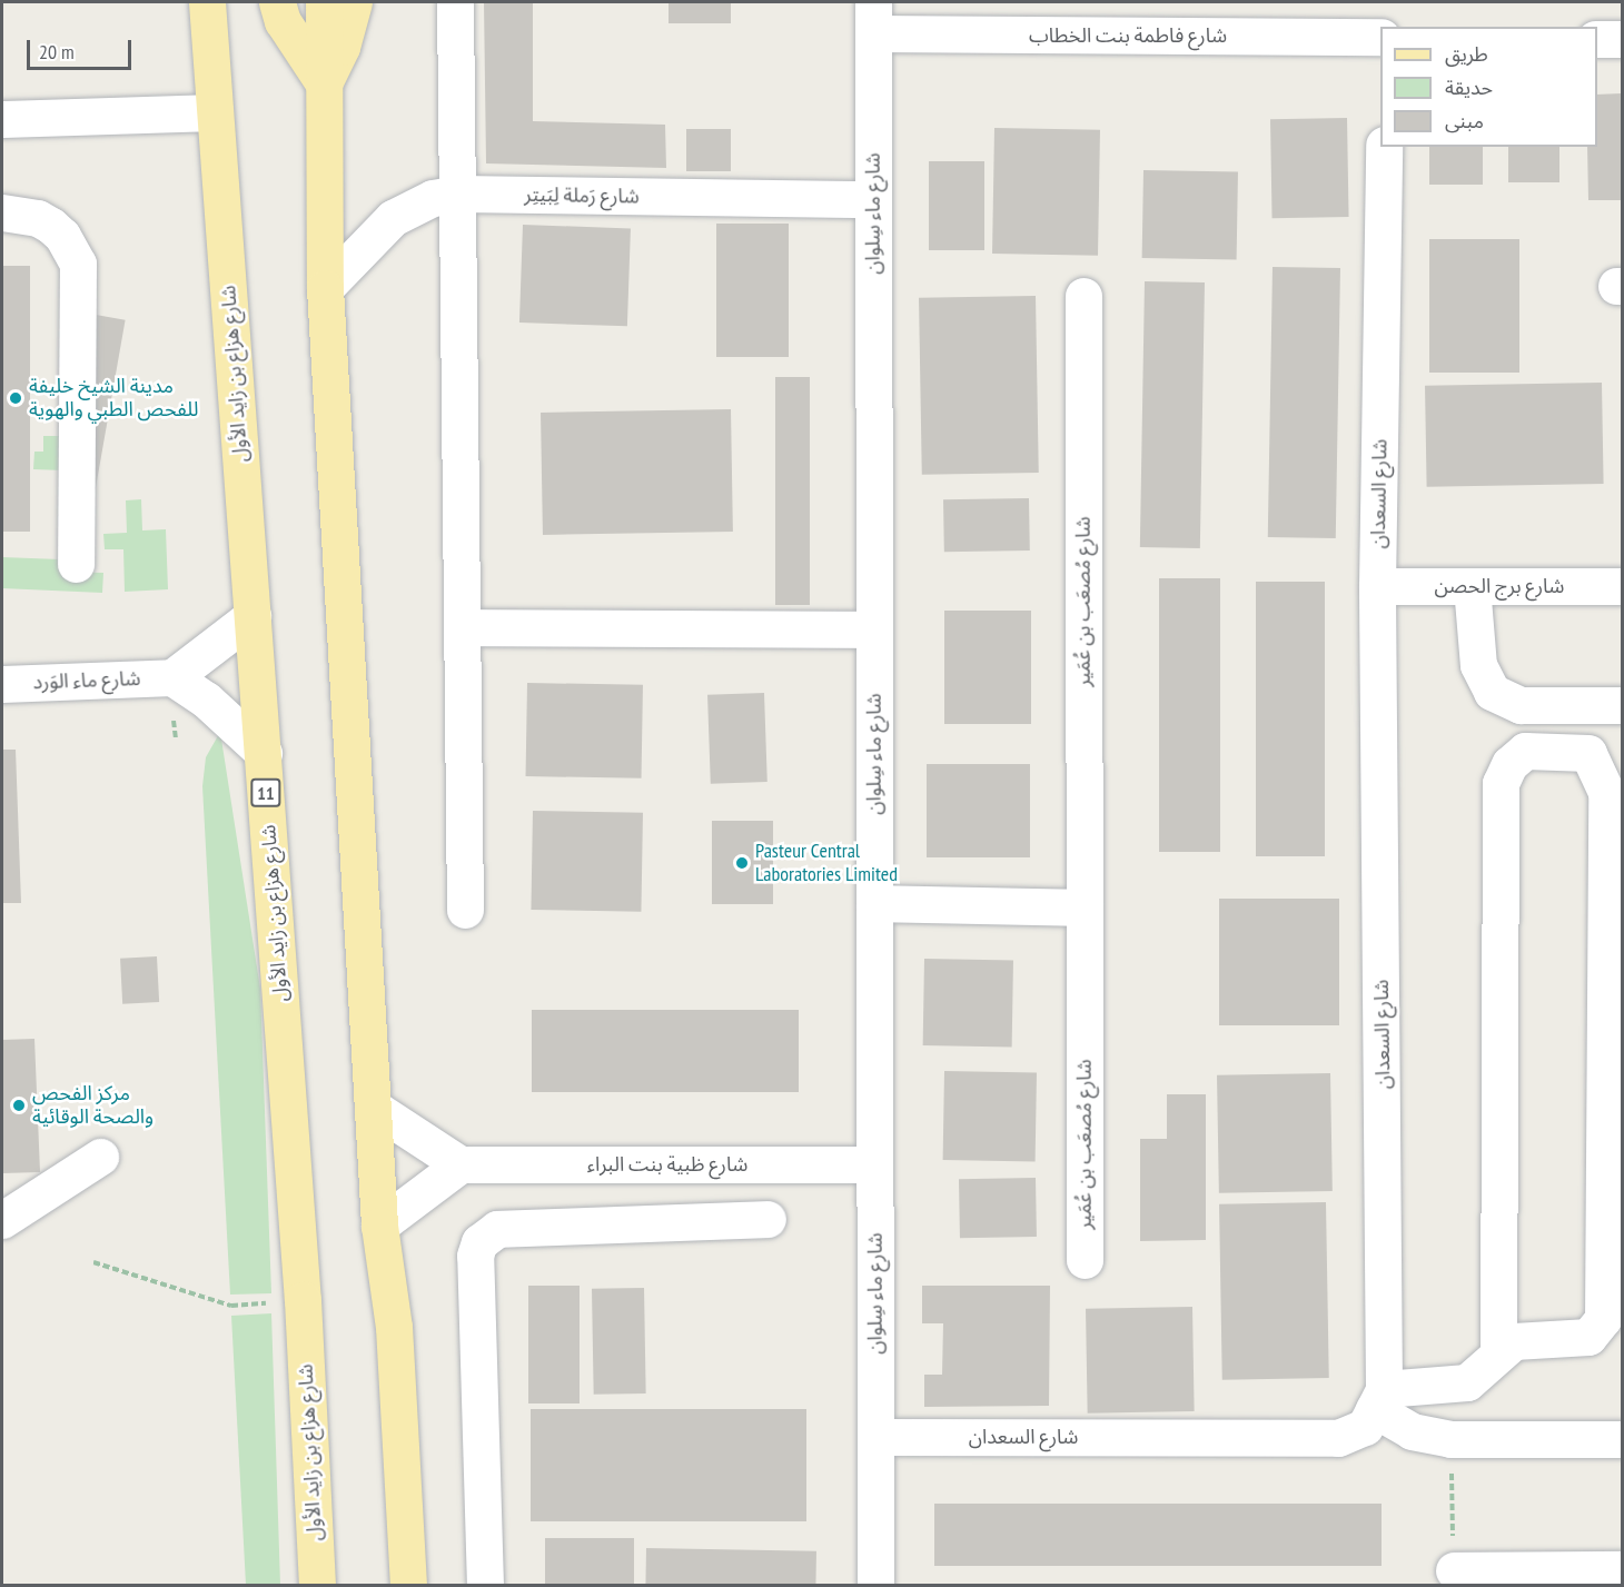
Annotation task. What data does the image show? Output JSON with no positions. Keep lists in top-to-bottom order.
{
  "streets": {
    "main road": ["شارع هزاع بن زايد الأول", "11"],
    "street": [
      "شارع فاطمة بنت الخطاب",
      "شارع رَملة لِبَيتِر",
      "شارع ماء سِلوان",
      "شارع السعدان",
      "شارع برج الحصن",
      "شارع مُصعَب بن عُمَير",
      "شارع ماء الوَرد",
      "شارع ظبية بنت البراء"
    ]
  },
  "crossings": [
    ["شارع فاطمة بنت الخطاب", "شارع ماء سِلوان"],
    ["شارع رَملة لِبَيتِر", "شارع ماء سِلوان"],
    ["شارع ماء سِلوان", "شارع السعدان"],
    ["شارع ماء سِلوان", "شارع ظبية بنت البراء"],
    ["شارع السعدان", "شارع برج الحصن"]
  ],
  "places": ["مدينة الشيخ خليفة للفحص الطبي والهوية", "Pasteur Central Laboratories Limited", "مركز الفحص والصحة الوقائية"],
  "legend": ["طريق", "حديقة", "مبنى"],
  "scale_bar": "20 m"
}
